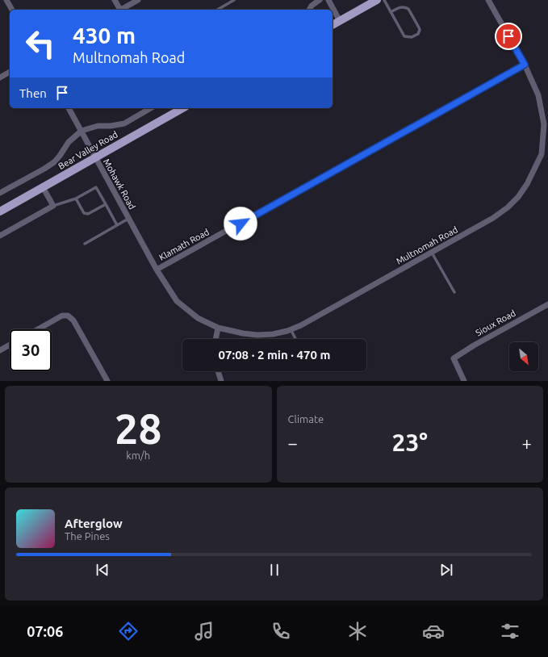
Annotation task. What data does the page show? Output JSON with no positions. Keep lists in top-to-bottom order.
{
  "streets": {
    "main road": ["Bear Valley Road"],
    "street": [
      "Mohawk Road",
      "Klamath Road",
      "Multnomah Road",
      "Sioux Road"
    ]
  },
  "crossings": [
    ["Bear Valley Road", "Mohawk Road"],
    ["Mohawk Road", "Klamath Road"],
    ["Mohawk Road", "Multnomah Road"],
    ["Klamath Road", "Multnomah Road"]
  ],
  "north": "bottom right",
  "page": {
    "turn": ["430 m", "Multnomah Road"],
    "then": "Then",
    "limit": "30",
    "trip": "07:08 · 2 min · 470 m",
    "tile": [
      ["28", "km/h"],
      "Climate"
    ],
    "heat": ["−", "23°", "+"],
    "song": ["Afterglow", "The Pines"],
    "tabs": "07:06"
  }
}
